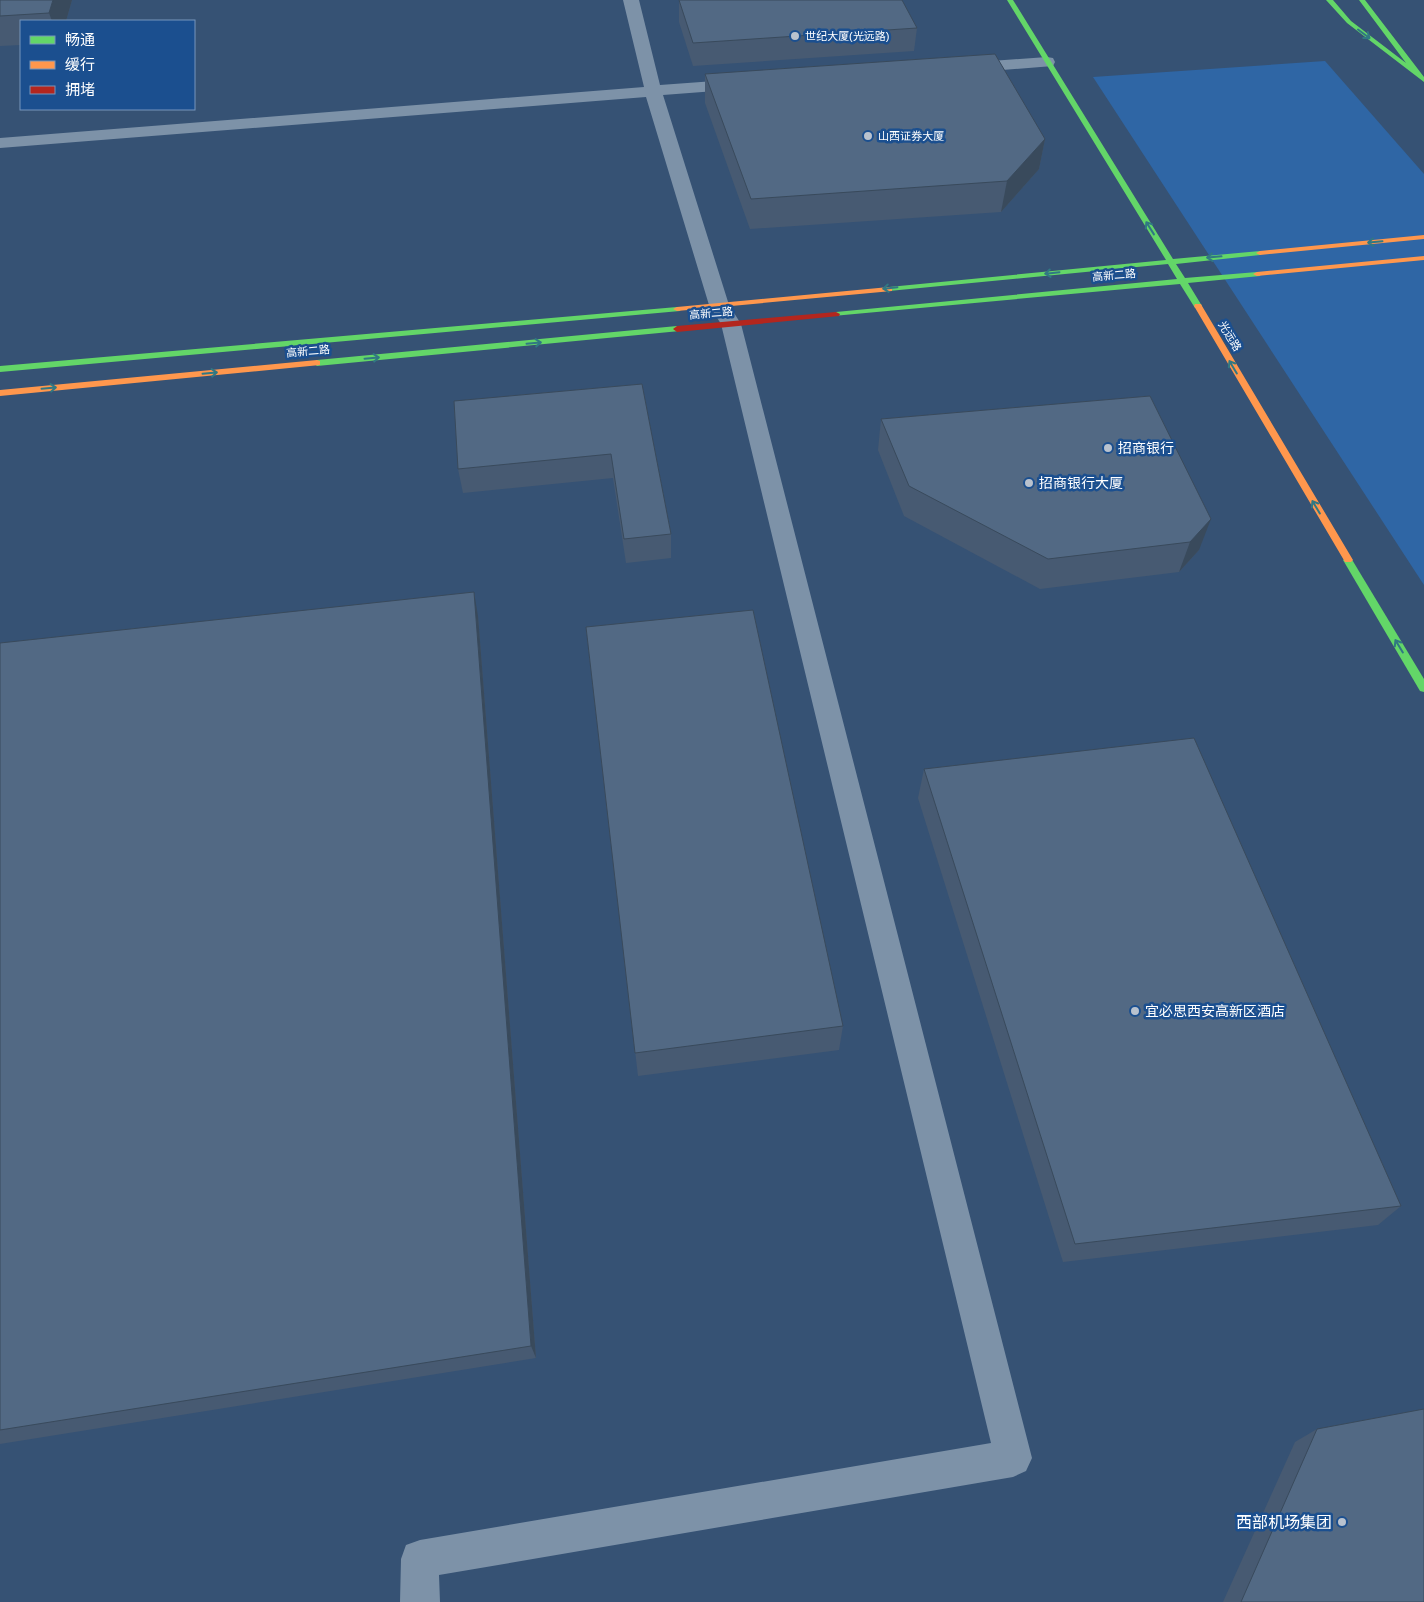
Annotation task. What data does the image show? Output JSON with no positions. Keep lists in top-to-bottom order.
{
  "streets": {
    "main road": ["高新二路", "光远路"]
  },
  "crossings": [
    ["高新二路", "光远路"]
  ],
  "one_way": ["光远路"],
  "places": [
    "世纪大厦(光远路)",
    "山西证券大厦",
    "招商银行",
    "招商银行大厦",
    "宜必思西安高新区酒店",
    "西部机场集团"
  ],
  "legend": ["畅通", "缓行", "拥堵"]
}
